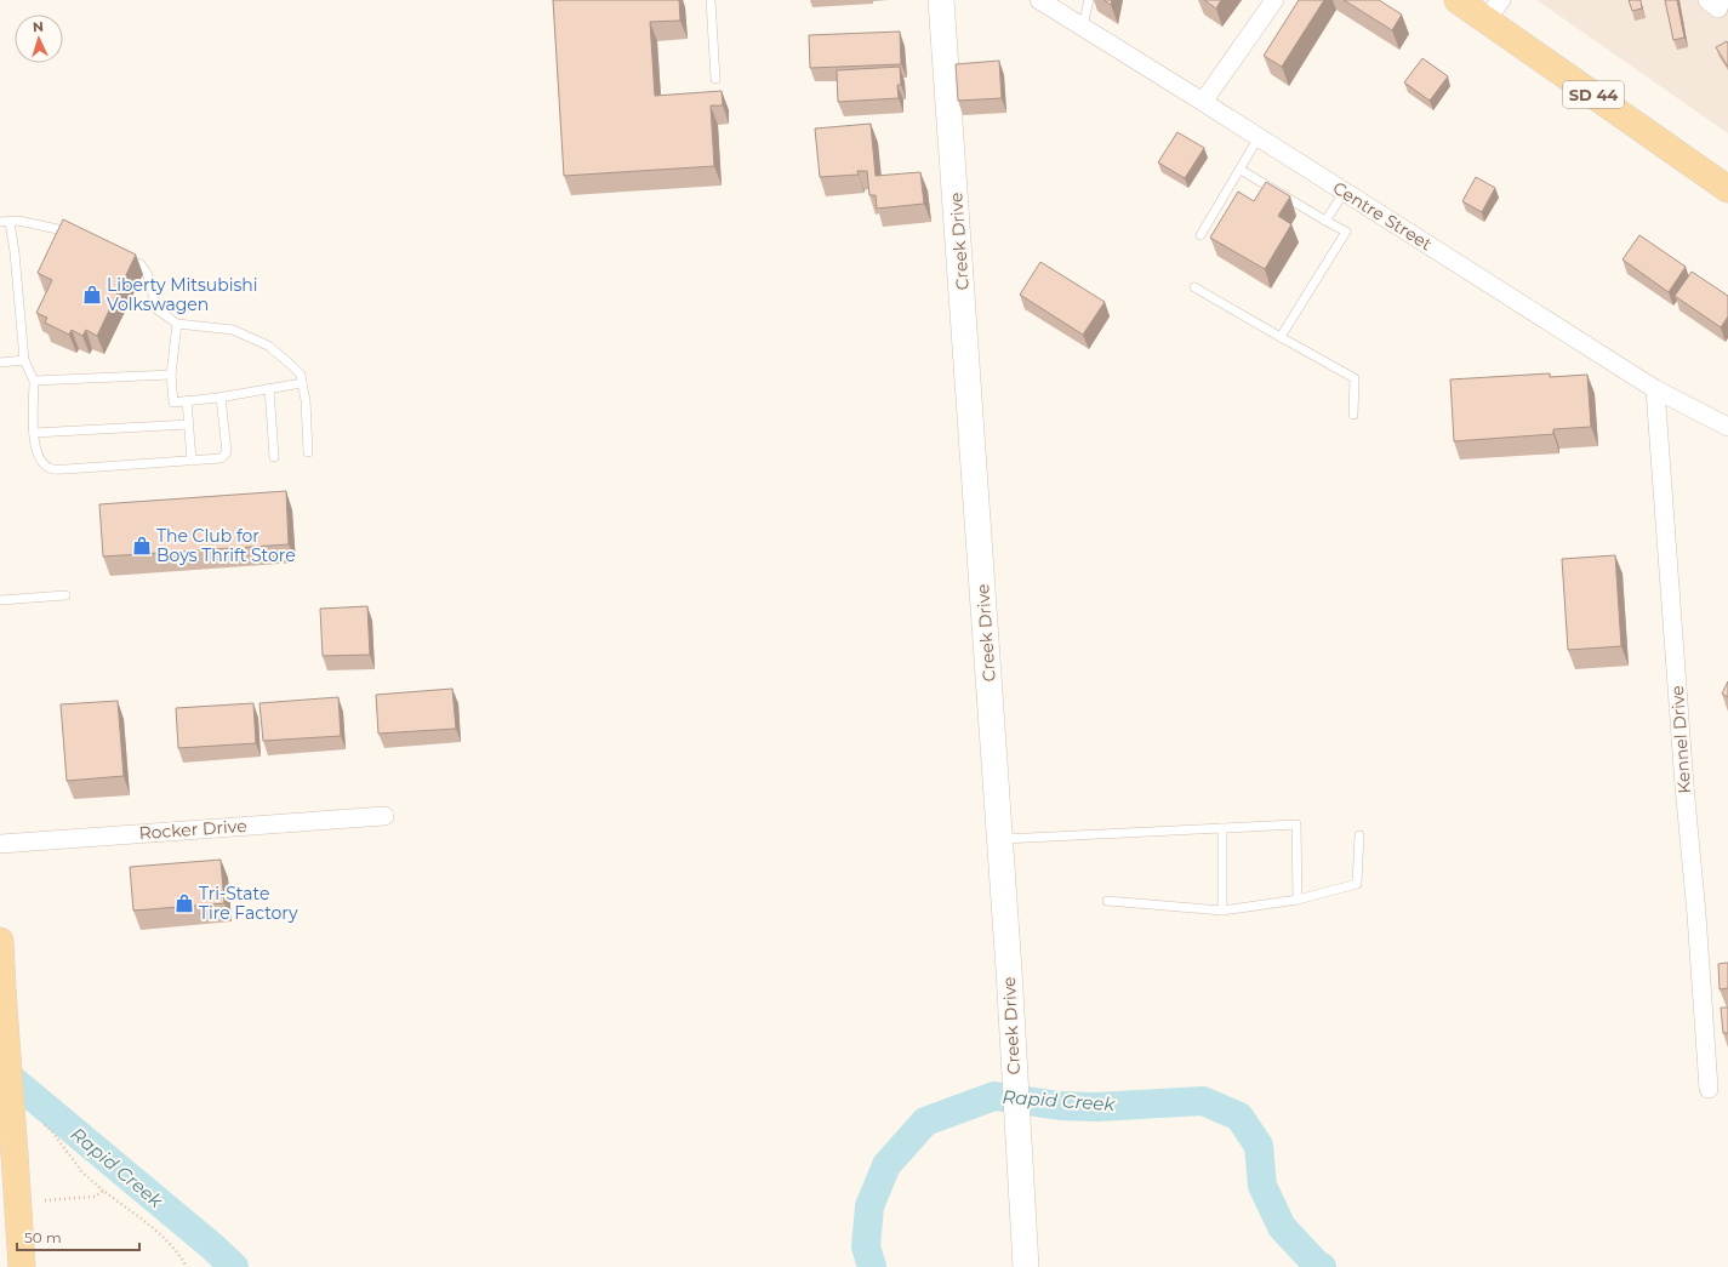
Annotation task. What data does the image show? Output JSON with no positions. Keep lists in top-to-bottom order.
{
  "streets": {
    "main road": ["SD 44"],
    "street": [
      "Centre Street",
      "Creek Drive",
      "Kennel Drive",
      "Rocker Drive"
    ]
  },
  "crossings": [
    ["Centre Street", "Kennel Drive"]
  ],
  "water": ["Rapid Creek"],
  "places": {
    "shop": ["Liberty Mitsubishi Volkswagen", "The Club for Boys Thrift Store", "Tri-State Tire Factory"]
  },
  "scale_bar": "50 m",
  "north": "top"
}
